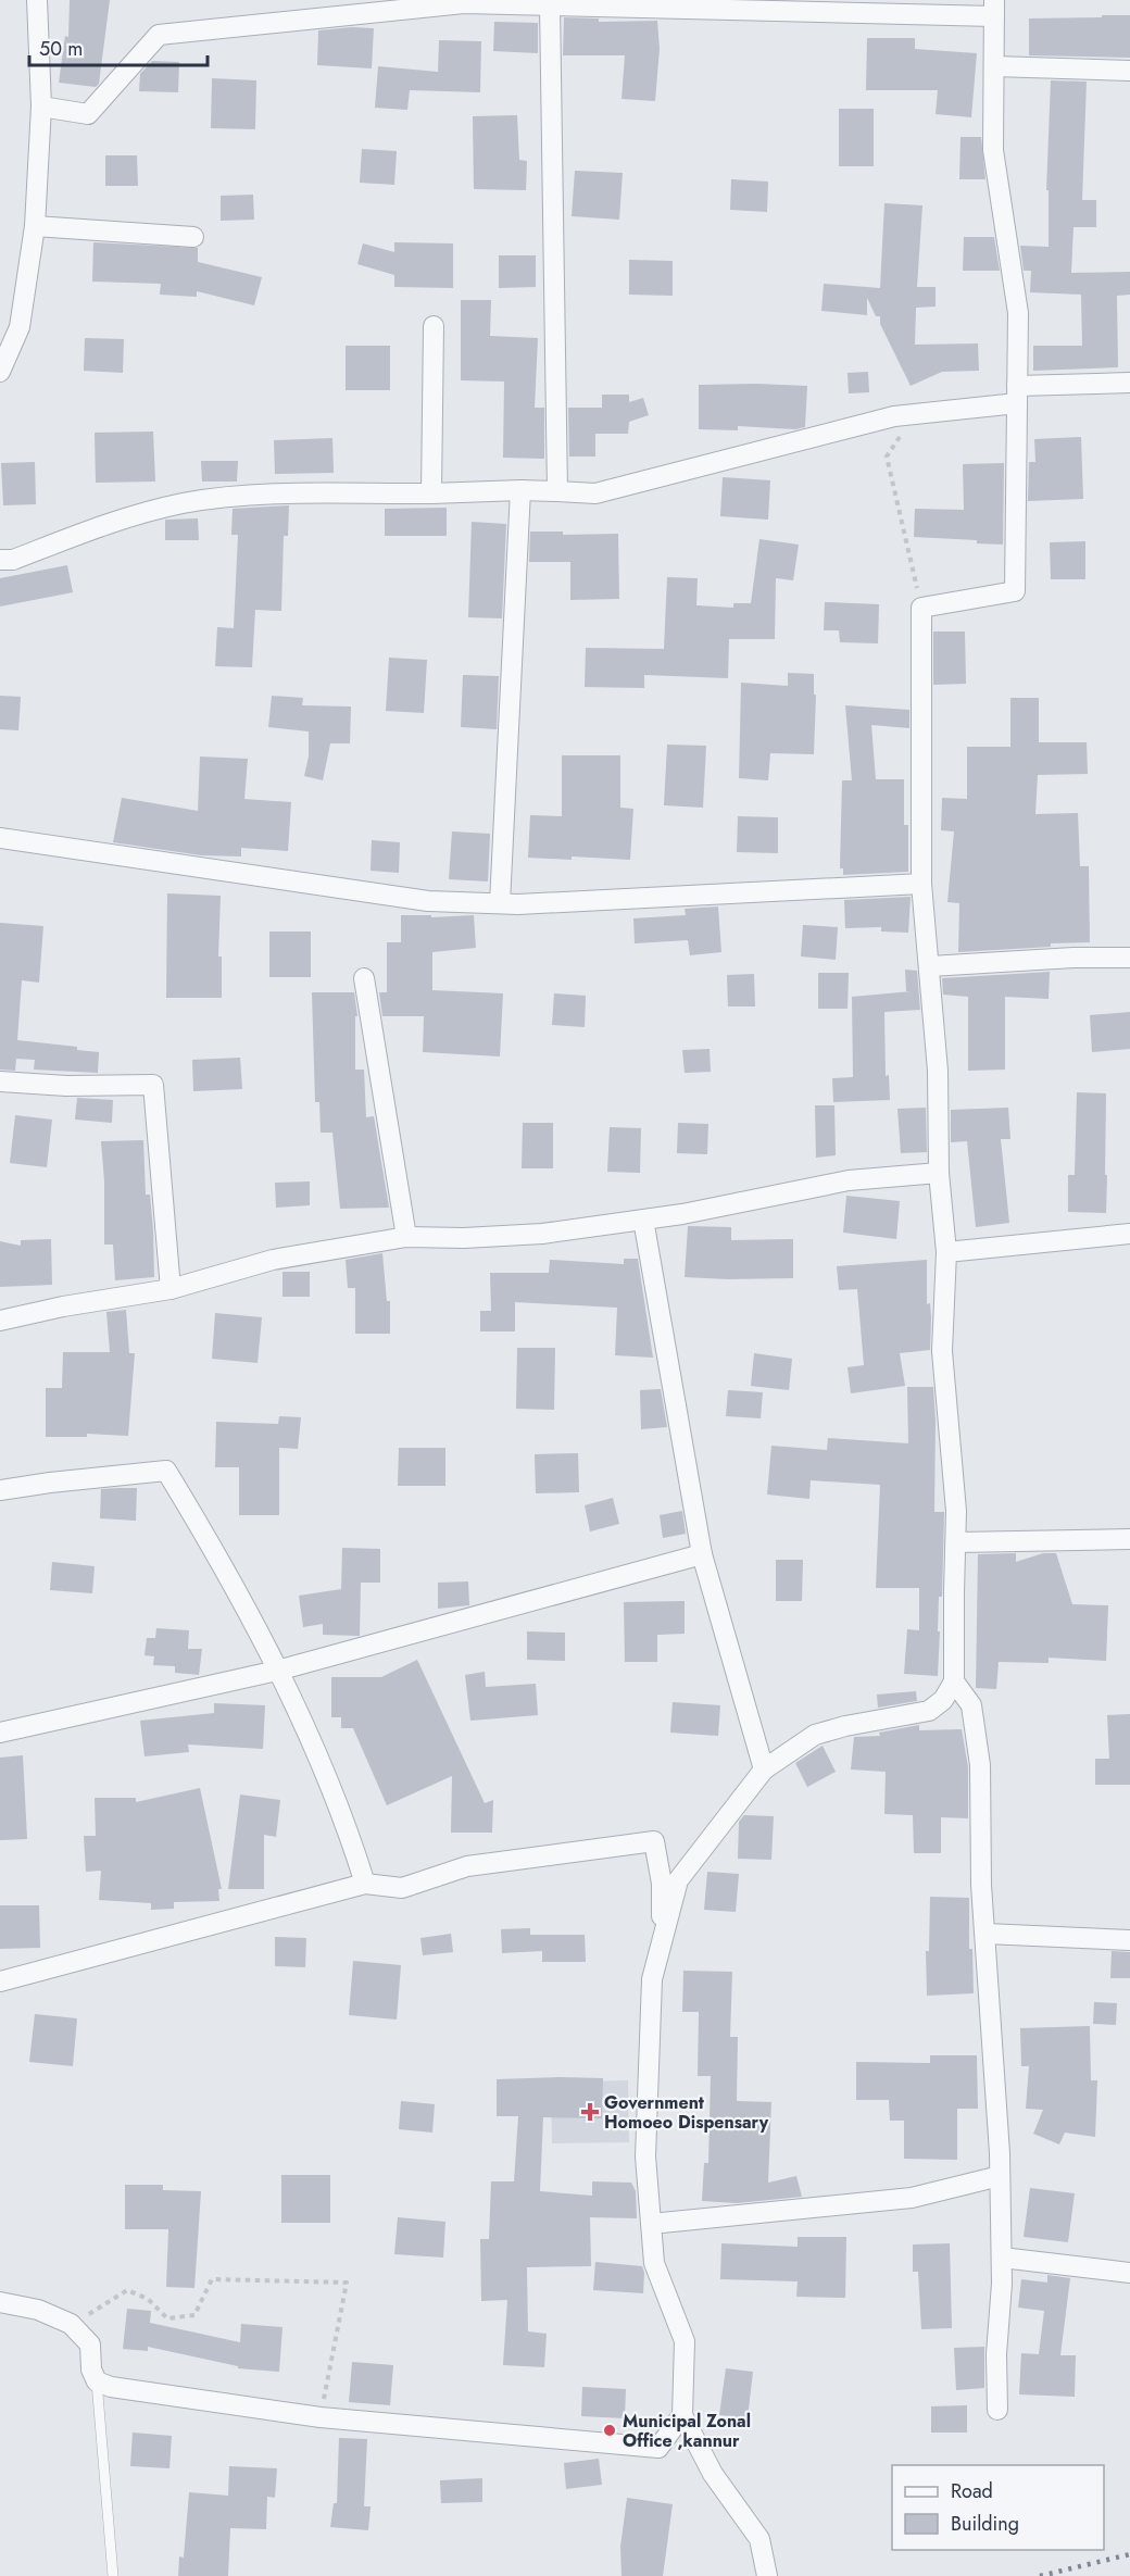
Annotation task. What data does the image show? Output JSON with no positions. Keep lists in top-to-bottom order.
{
  "places": {
    "health": ["Government Homoeo Dispensary"],
    "other": ["Municipal Zonal Office ,kannur"]
  },
  "legend": ["Road", "Building"],
  "scale_bar": "50 m"
}
